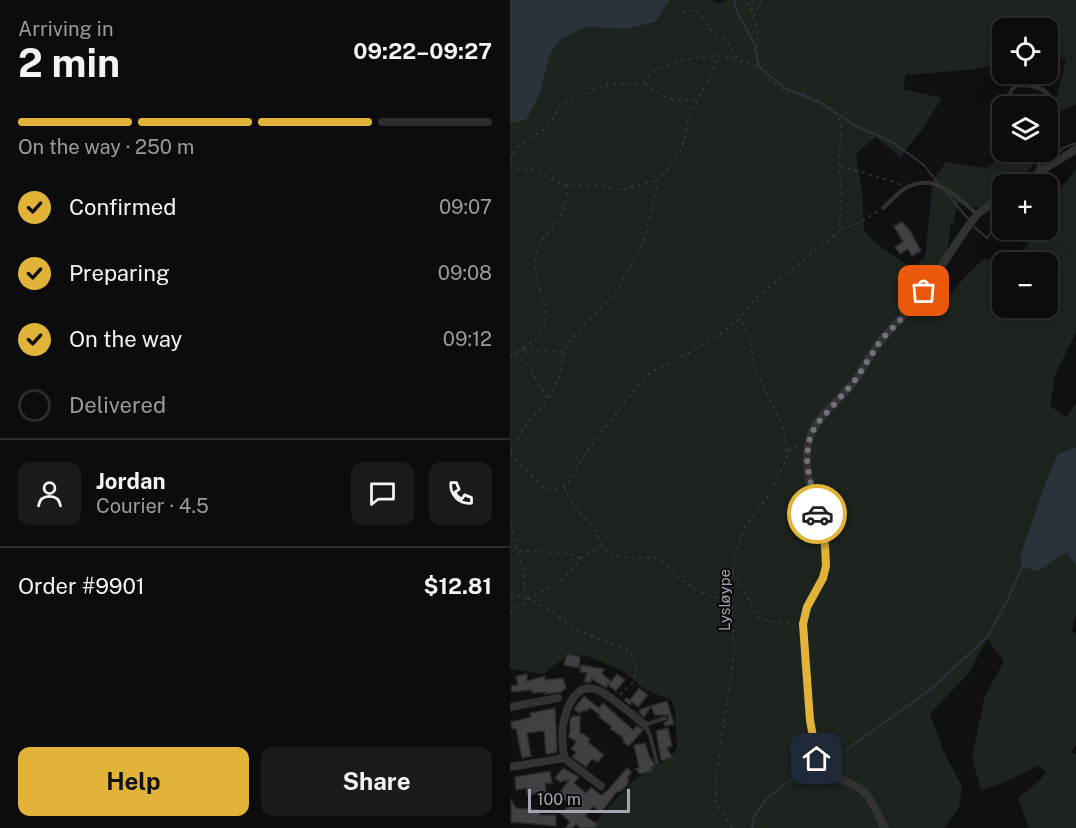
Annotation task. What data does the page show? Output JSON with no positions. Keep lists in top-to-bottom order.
{
  "streets": {
    "path": ["Lysløype"]
  },
  "scale_bar": "100 m",
  "page": {
    "heading": ["2 min", "Arriving in", "09:22–09:27"],
    "panel": [
      "Jordan",
      "Courier · 4.5",
      "Order #9901",
      "$12.81"
    ],
    "map_buttons": ["+", "−"],
    "bar": "On the way · 250 m",
    "list": [
      ["Confirmed", "09:07"],
      ["Preparing", "09:08"],
      ["On the way", "09:12"],
      "Delivered"
    ],
    "buttons": ["Help", "Share"],
    "scale": "100 m"
  }
}
